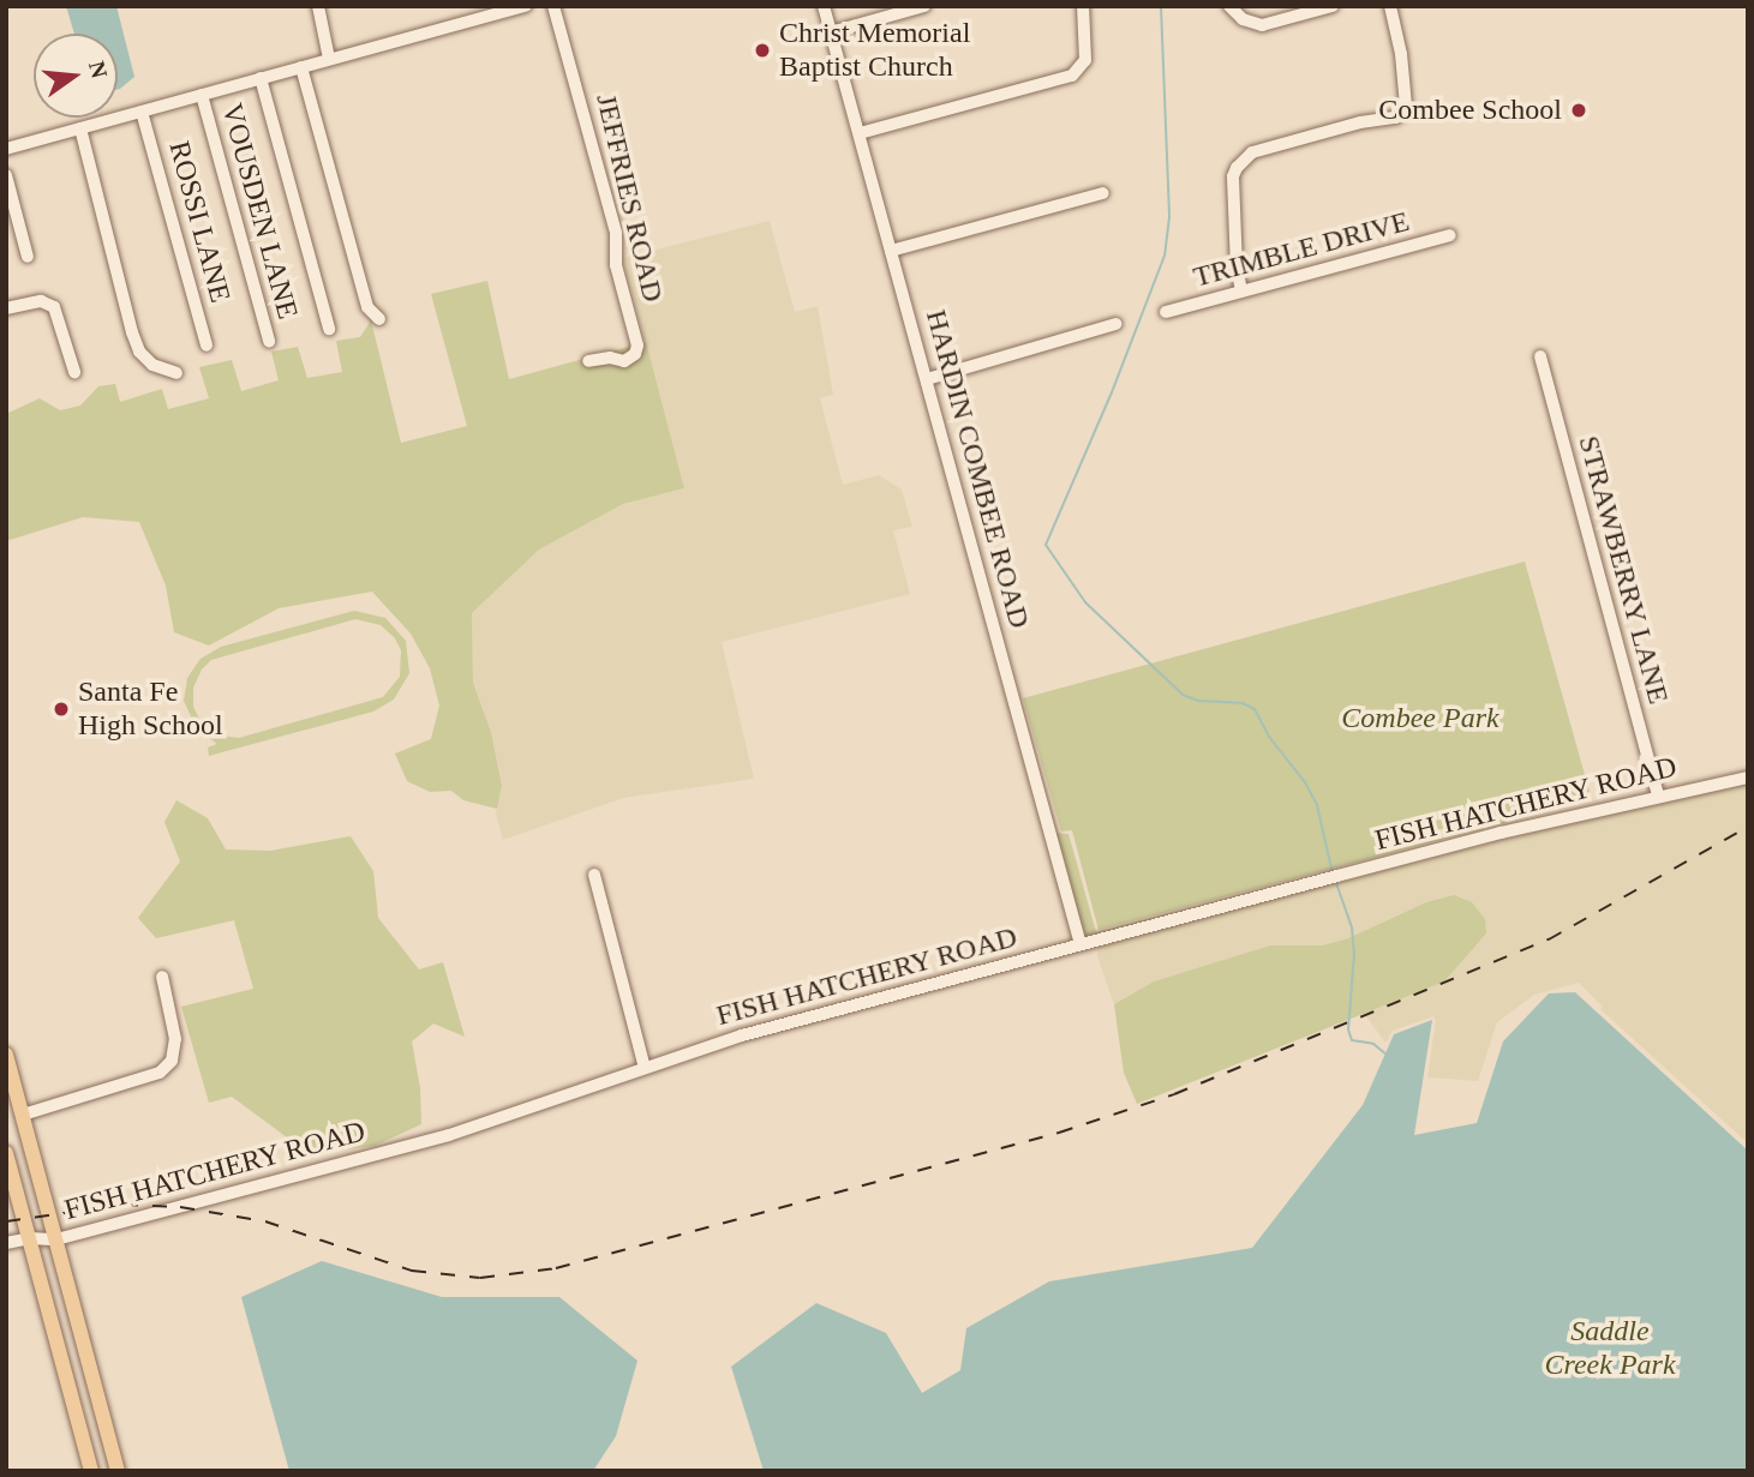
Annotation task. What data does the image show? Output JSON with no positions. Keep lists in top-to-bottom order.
{
  "streets": {
    "street": [
      "JEFFRIES ROAD",
      "VOUSDEN LANE",
      "ROSSI LANE",
      "TRIMBLE DRIVE",
      "HARDIN COMBEE ROAD",
      "STRAWBERRY LANE",
      "FISH HATCHERY ROAD"
    ]
  },
  "crossings": [
    ["HARDIN COMBEE ROAD", "FISH HATCHERY ROAD"],
    ["STRAWBERRY LANE", "FISH HATCHERY ROAD"]
  ],
  "parks": ["Combee Park", "Saddle Creek Park"],
  "places": ["Christ Memorial Baptist Church", "Combee School", "Santa Fe High School"],
  "north": "right"
}
